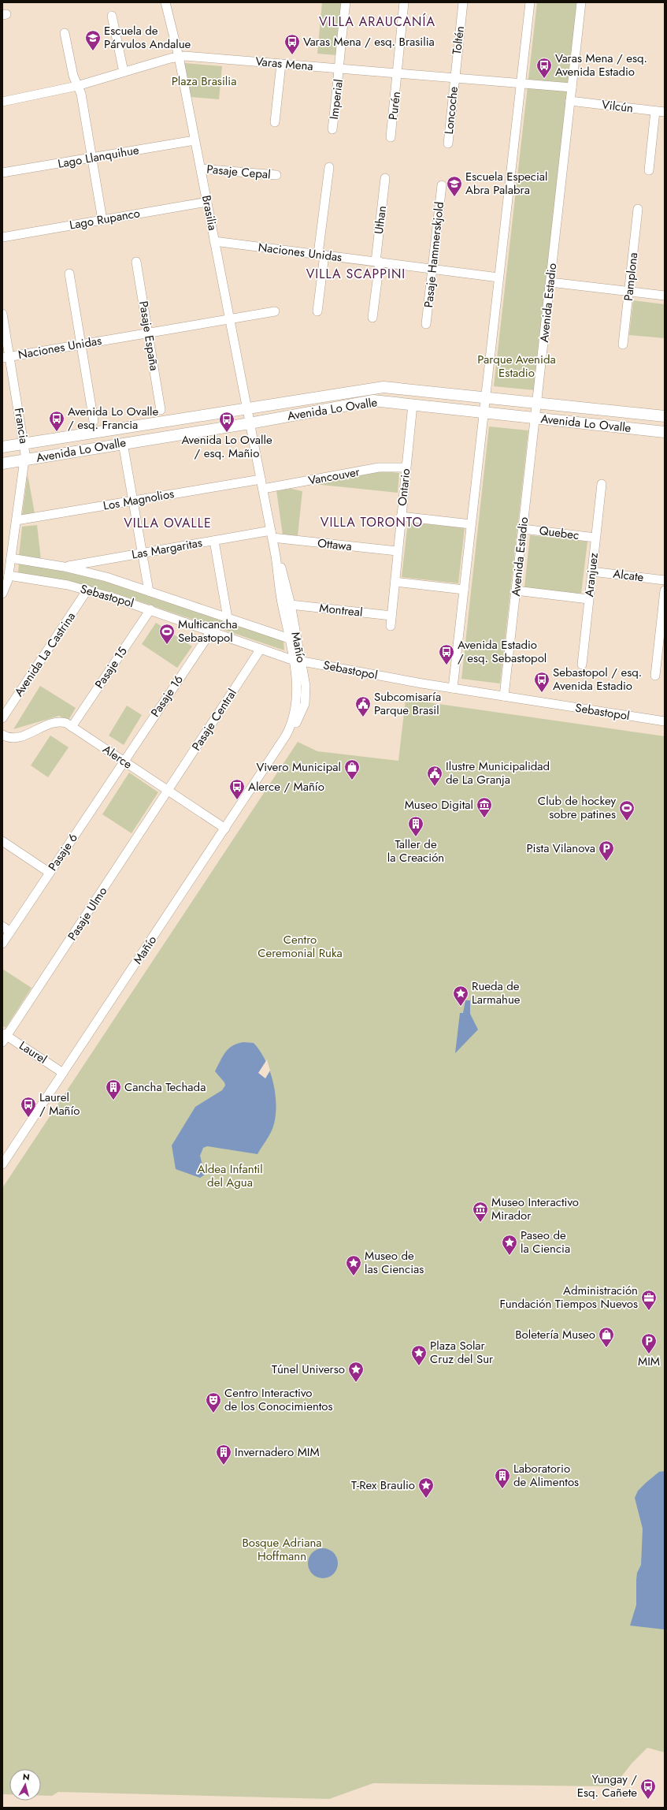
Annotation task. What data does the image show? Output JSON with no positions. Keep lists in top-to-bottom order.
{
  "streets": {
    "main road": ["Avenida Lo Ovalle"],
    "street": [
      "Toltén",
      "Varas Mena",
      "Imperial",
      "Purén",
      "Vilcún",
      "Loncoche",
      "Lago Llanquihue",
      "Pasaje Cepal",
      "Brasilia",
      "Lago Rupanco",
      "Uthan",
      "Naciones Unidas",
      "Pasaje Hammerskjold",
      "Pamplona",
      "Avenida Estadio",
      "Pasaje España",
      "Francia",
      "Vancouver",
      "Ontario",
      "Los Magnolios",
      "Quebec",
      "Ottawa",
      "Las Margaritas",
      "Aranjuez",
      "Alcate",
      "Sebastopol",
      "Montreal",
      "Mañío",
      "Avenida La Castrina",
      "Pasaje 15",
      "Pasaje 16",
      "Pasaje Central",
      "Alerce",
      "Pasaje 6",
      "Pasaje Ulmo",
      "Laurel"
    ]
  },
  "crossings": [
    ["Toltén", "Varas Mena"],
    ["Toltén", "Loncoche"],
    ["Varas Mena", "Imperial"],
    ["Varas Mena", "Purén"],
    ["Varas Mena", "Loncoche"],
    ["Varas Mena", "Brasilia"],
    ["Varas Mena", "Avenida Estadio"],
    ["Vilcún", "Avenida Estadio"],
    ["Lago Llanquihue", "Brasilia"],
    ["Pasaje Cepal", "Brasilia"],
    ["Brasilia", "Lago Rupanco"],
    ["Brasilia", "Naciones Unidas"],
    ["Brasilia", "Avenida Lo Ovalle"],
    ["Brasilia", "Mañío"],
    ["Uthan", "Naciones Unidas"],
    ["Naciones Unidas", "Pasaje Hammerskjold"],
    ["Naciones Unidas", "Pasaje España"],
    ["Naciones Unidas", "Francia"],
    ["Avenida Estadio", "Avenida Lo Ovalle"],
    ["Avenida Estadio", "Quebec"],
    ["Avenida Estadio", "Sebastopol"],
    ["Avenida Lo Ovalle", "Francia"],
    ["Avenida Lo Ovalle", "Ontario"],
    ["Avenida Lo Ovalle", "Mañío"],
    ["Francia", "Los Magnolios"],
    ["Francia", "Sebastopol"],
    ["Vancouver", "Ontario"],
    ["Vancouver", "Mañío"],
    ["Ontario", "Ottawa"],
    ["Ontario", "Montreal"],
    ["Los Magnolios", "Mañío"],
    ["Quebec", "Aranjuez"],
    ["Ottawa", "Las Margaritas"],
    ["Ottawa", "Mañío"],
    ["Las Margaritas", "Sebastopol"],
    ["Las Margaritas", "Mañío"],
    ["Aranjuez", "Alcate"],
    ["Sebastopol", "Mañío"],
    ["Sebastopol", "Avenida La Castrina"],
    ["Sebastopol", "Pasaje 15"],
    ["Sebastopol", "Pasaje 16"],
    ["Sebastopol", "Pasaje Central"],
    ["Montreal", "Mañío"],
    ["Mañío", "Alerce"],
    ["Mañío", "Laurel"],
    ["Pasaje 15", "Alerce"],
    ["Pasaje 16", "Alerce"],
    ["Pasaje 16", "Pasaje 6"],
    ["Pasaje Central", "Alerce"],
    ["Pasaje Central", "Pasaje Ulmo"],
    ["Alerce", "Pasaje 6"],
    ["Alerce", "Pasaje Ulmo"],
    ["Pasaje Ulmo", "Laurel"]
  ],
  "districts": [
    "VILLA ARAUCANÍA",
    "VILLA SCAPPINI",
    "VILLA TORONTO",
    "VILLA OVALLE"
  ],
  "parks": [
    "Plaza Brasilia",
    "Parque Avenida Estadio",
    "Centro Ceremonial Ruka",
    "Aldea Infantil del Agua",
    "Bosque Adriana Hoffmann"
  ],
  "places": {
    "school or university": ["Escuela de Párvulos Andalue", "Escuela Especial Abra Palabra"],
    "bus stop": [
      "Varas Mena / esq. Brasilia",
      "Varas Mena / esq. Avenida Estadio",
      "Avenida Lo Ovalle / esq. Francia",
      "Avenida Lo Ovalle / esq. Mañio",
      "Avenida Estadio / esq. Sebastopol",
      "Sebastopol / esq. Avenida Estadio",
      "Alerce / Mañío",
      "Laurel / Mañío",
      "Yungay / Esq. Cañete"
    ],
    "sports": ["Multicancha Sebastopol", "Club de hockey sobre patines"],
    "public building": ["Subcomisaría Parque Brasil", "Ilustre Municipalidad de La Granja"],
    "shop": ["Vivero Municipal", "Boletería Museo"],
    "museum": ["Museo Digital", "Museo Interactivo Mirador"],
    "building": [
      "Taller de la Creación",
      "Cancha Techada",
      "Invernadero MIM",
      "Laboratorio de Alimentos"
    ],
    "parking": ["Pista Vilanova", "MIM"],
    "place": [
      "Rueda de Larmahue",
      "Paseo de la Ciencia",
      "Museo de las Ciencias",
      "Plaza Solar Cruz del Sur",
      "Túnel Universo",
      "T-Rex Braulio"
    ],
    "office": ["Administración Fundación Tiempos Nuevos"],
    "theatre": ["Centro Interactivo de los Conocimientos"]
  },
  "north": "top"
}
